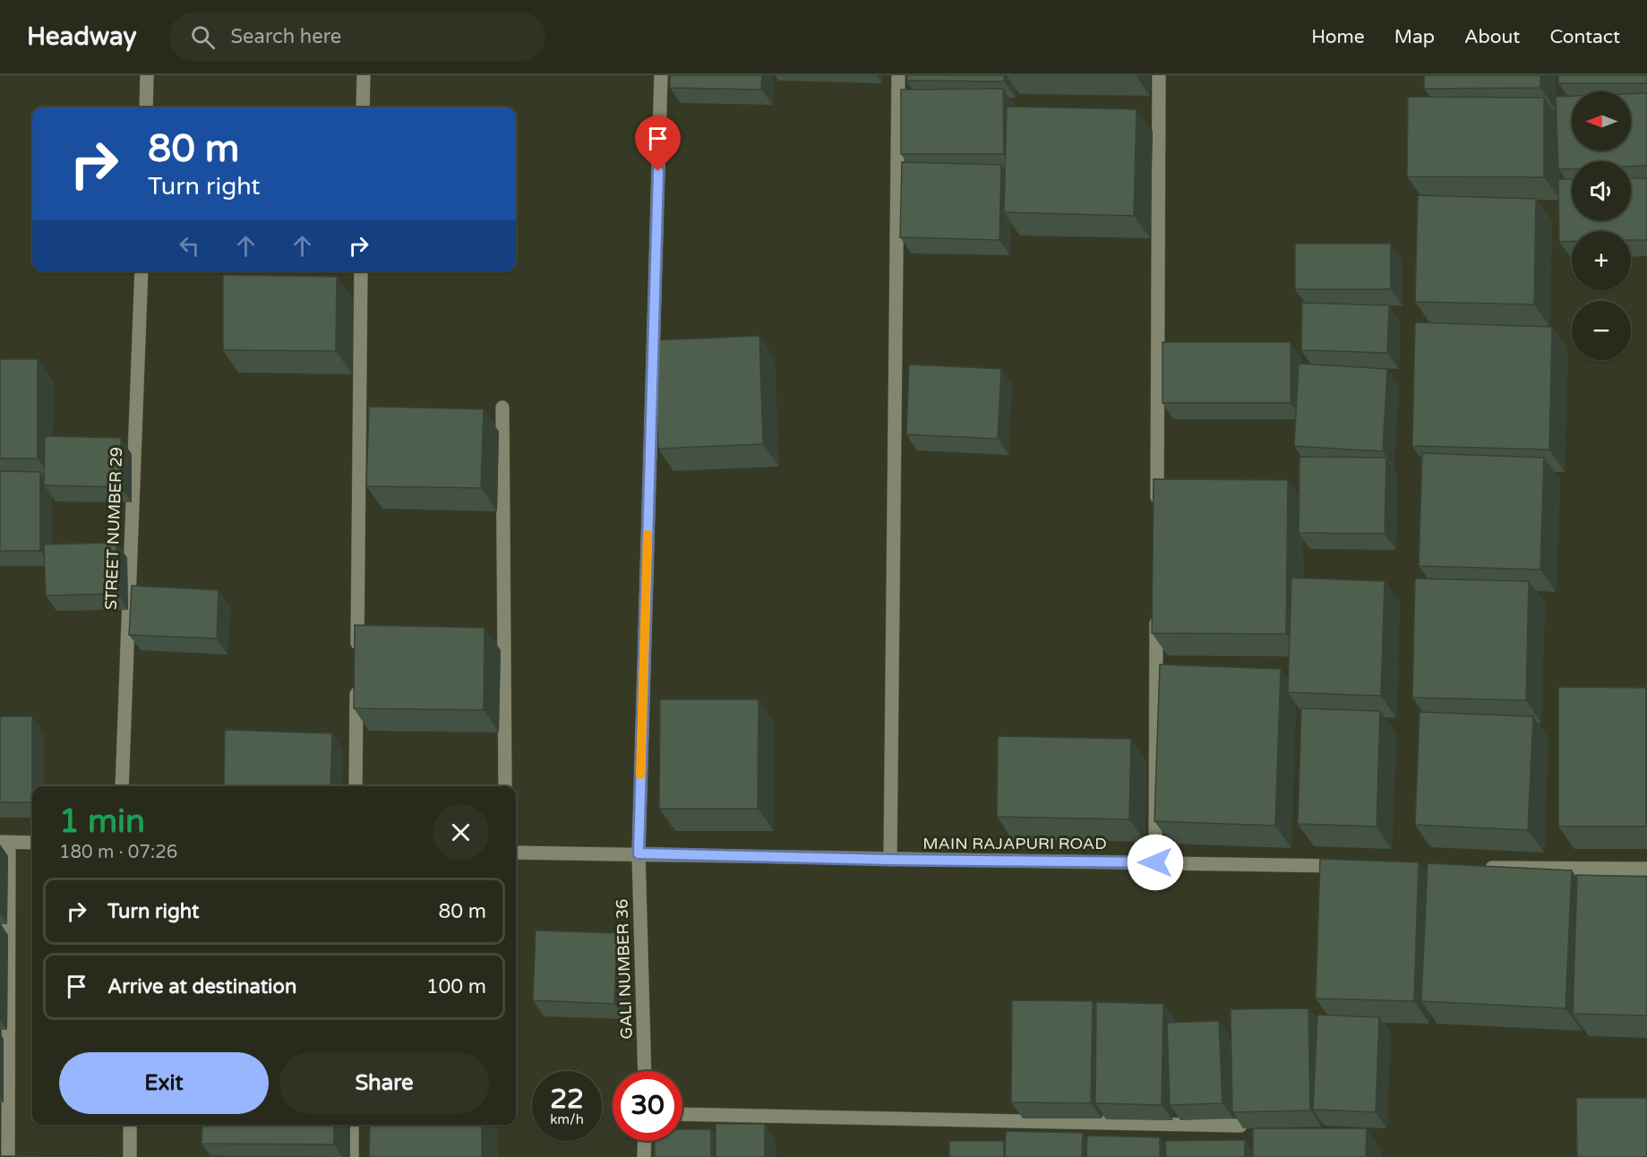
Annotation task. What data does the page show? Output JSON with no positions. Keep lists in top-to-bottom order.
{
  "streets": {
    "street": ["STREET NUMBER 29", "MAIN RAJAPURI ROAD", "GALI NUMBER 36"]
  },
  "crossings": [
    ["MAIN RAJAPURI ROAD", "GALI NUMBER 36"]
  ],
  "north": "left",
  "page": {
    "header": "Headway",
    "search": "Search here",
    "nav": [
      "Home",
      "Map",
      "About",
      "Contact"
    ],
    "map_buttons": ["+", "−"],
    "turn": ["80 m", "Turn right"],
    "heading": ["1 min", "180 m · 07:26"],
    "list": [
      {
        "name": "Turn right",
        "value": "80 m"
      },
      {
        "name": "Arrive at destination",
        "value": "100 m"
      }
    ],
    "buttons": ["Exit", "Share"],
    "speed": "22 km/h",
    "limit": "30"
  }
}
